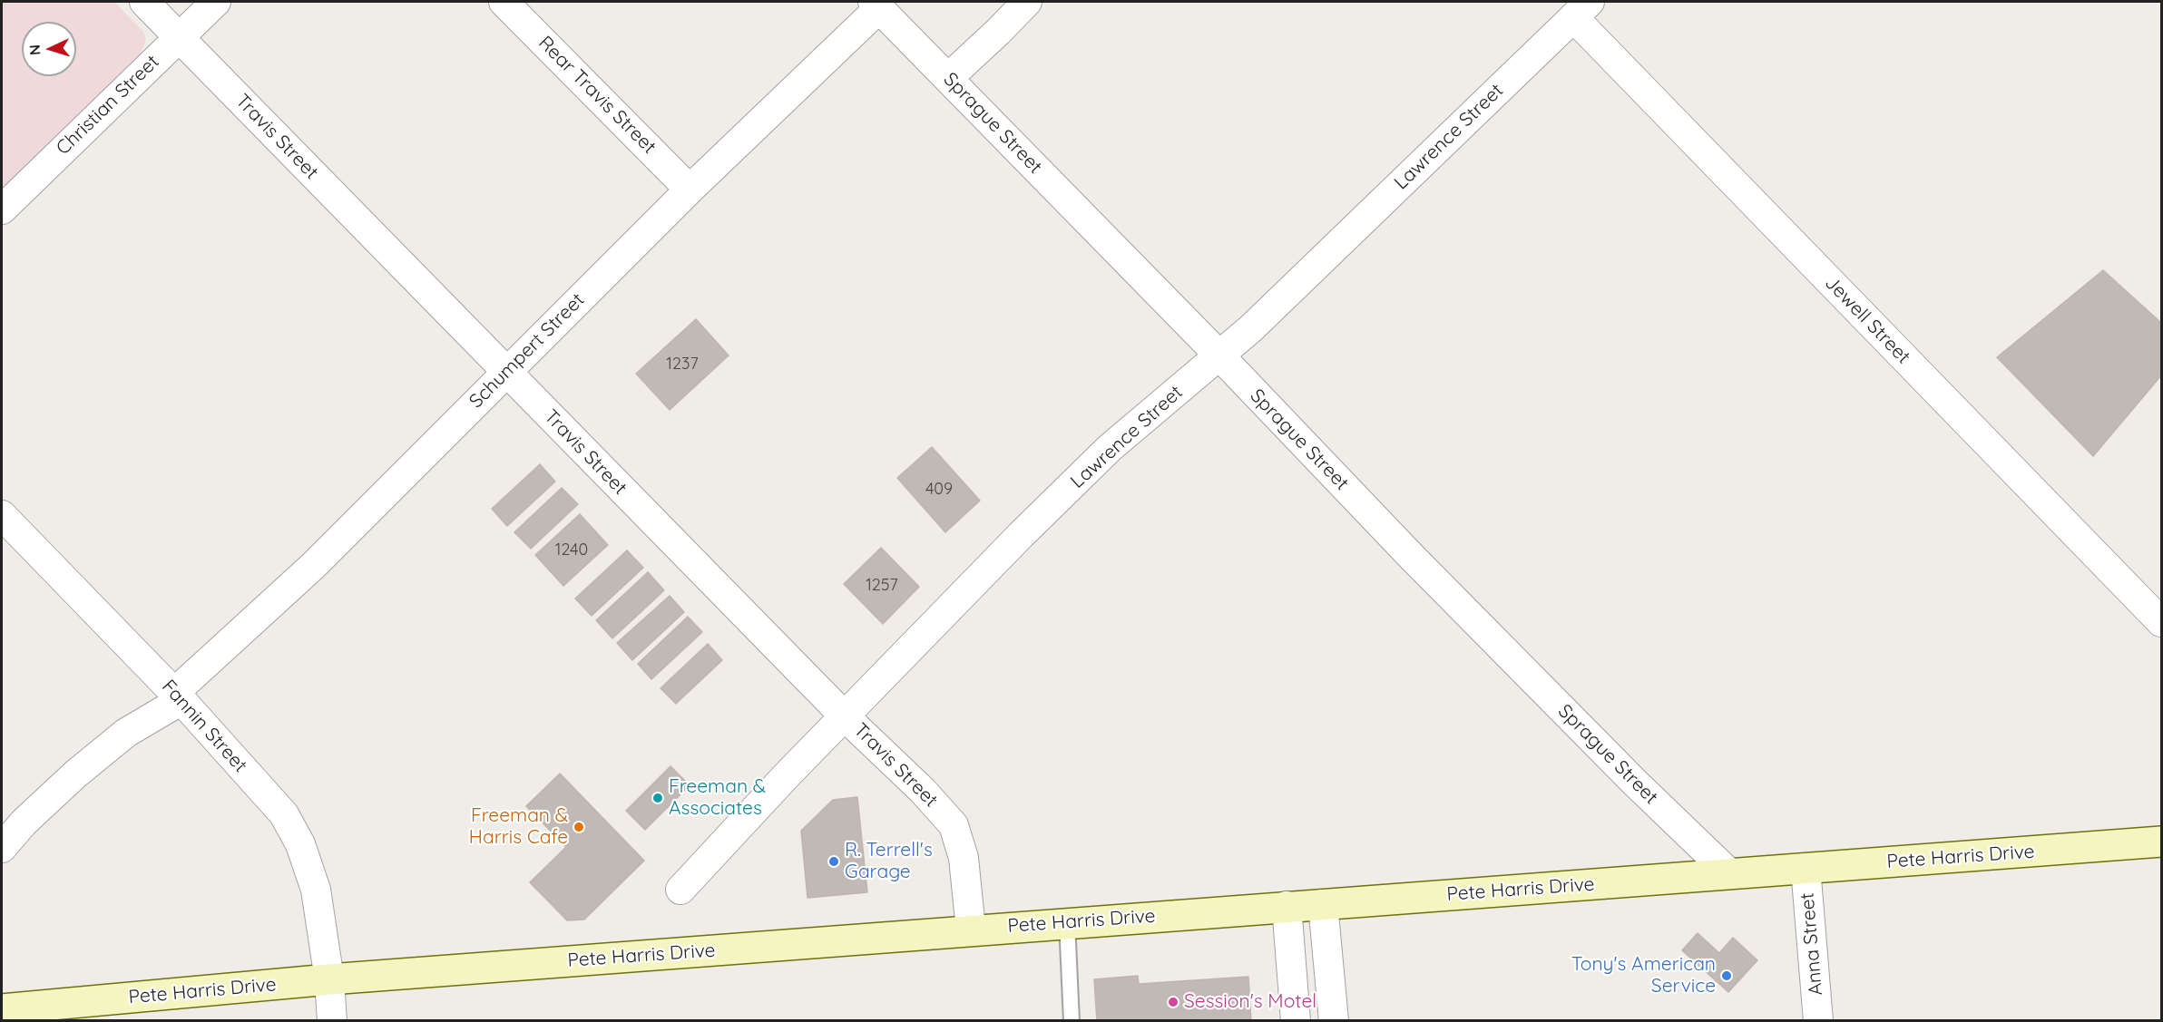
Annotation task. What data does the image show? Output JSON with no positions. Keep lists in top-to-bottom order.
{
  "streets": {
    "main road": ["Pete Harris Drive"],
    "street": [
      "Rear Travis Street",
      "Christian Street",
      "Sprague Street",
      "Travis Street",
      "Lawrence Street",
      "Jewell Street",
      "Schumpert Street",
      "Fannin Street",
      "Anna Street"
    ]
  },
  "crossings": [
    ["Rear Travis Street", "Schumpert Street"],
    ["Christian Street", "Travis Street"],
    ["Sprague Street", "Lawrence Street"],
    ["Sprague Street", "Schumpert Street"],
    ["Sprague Street", "Pete Harris Drive"],
    ["Travis Street", "Lawrence Street"],
    ["Travis Street", "Schumpert Street"],
    ["Travis Street", "Pete Harris Drive"],
    ["Lawrence Street", "Jewell Street"],
    ["Schumpert Street", "Fannin Street"],
    ["Fannin Street", "Pete Harris Drive"],
    ["Pete Harris Drive", "Anna Street"]
  ],
  "places": [
    "Freeman & Associates",
    "Freeman & Harris Cafe",
    "R. Terrell's Garage",
    "Tony's American Service",
    "Session's Motel"
  ],
  "house_numbers": [
    "1237",
    "409",
    "1240",
    "1257"
  ],
  "north": "left"
}
